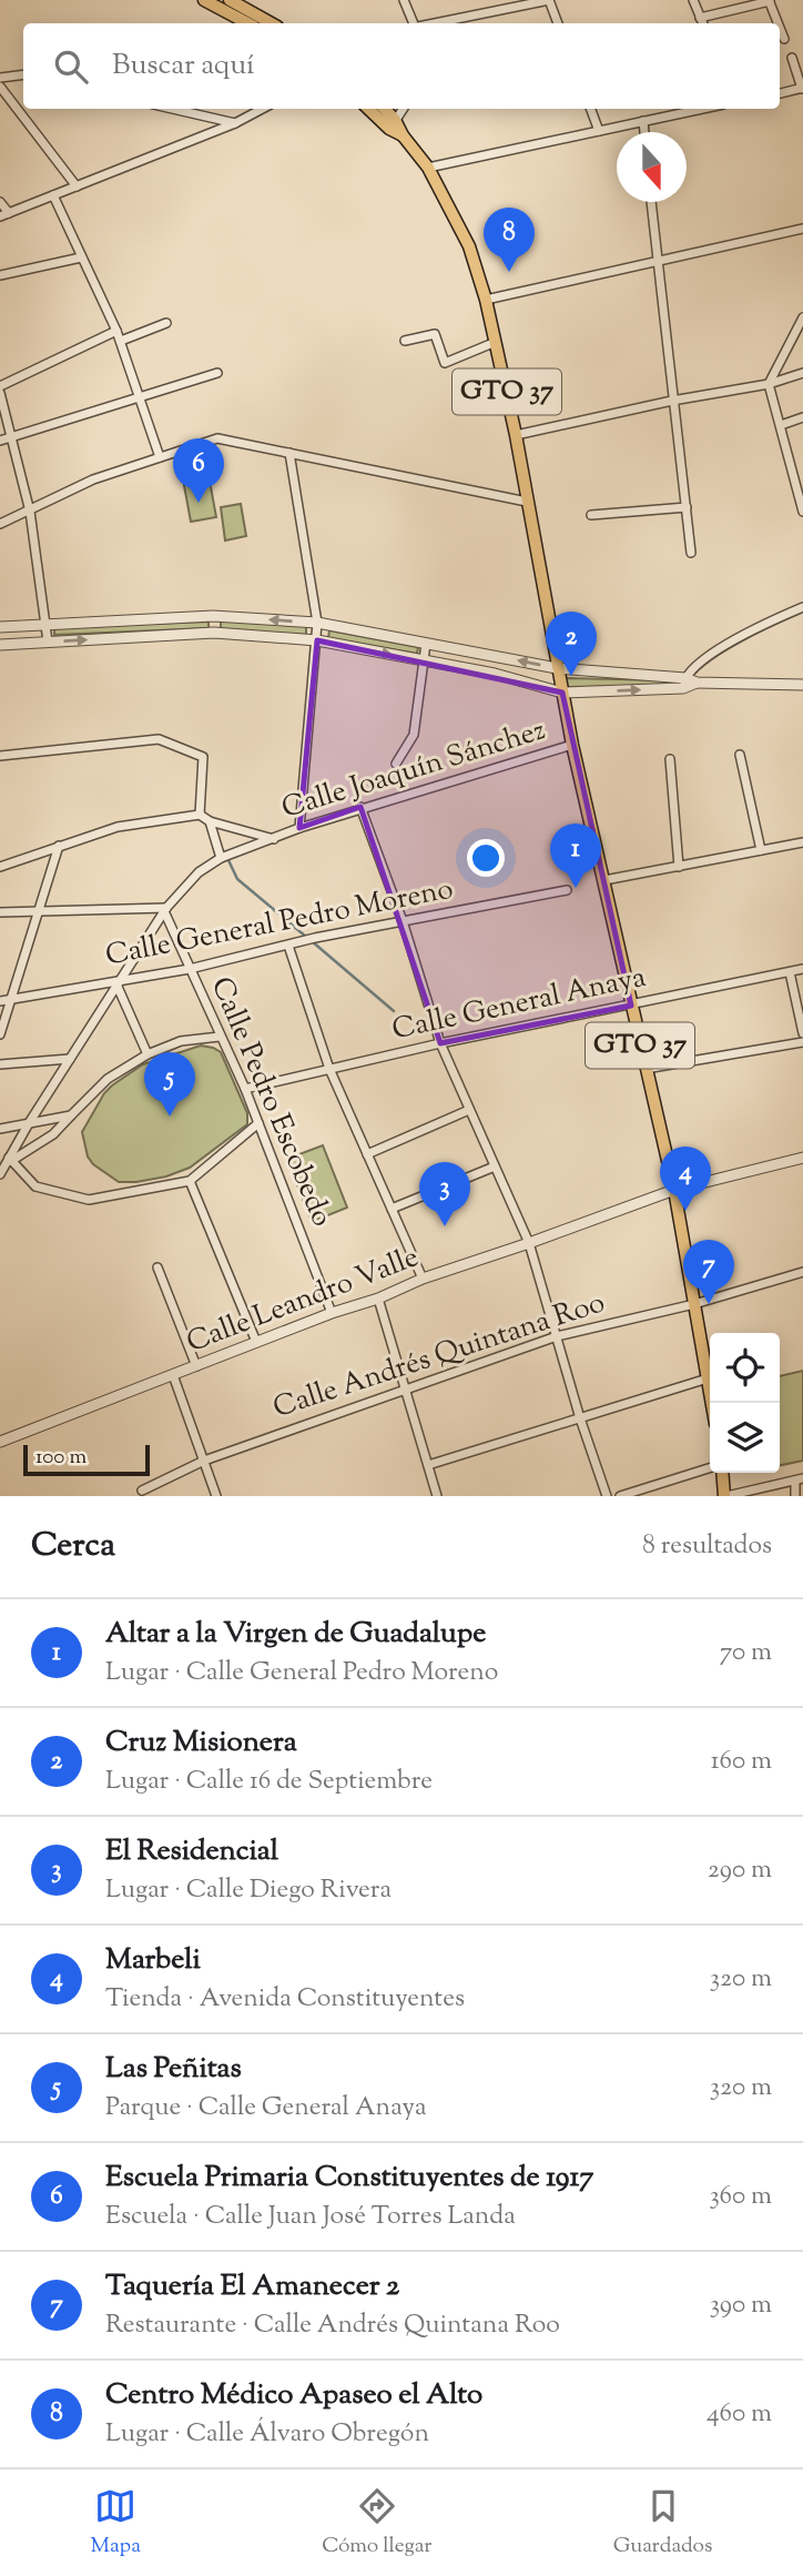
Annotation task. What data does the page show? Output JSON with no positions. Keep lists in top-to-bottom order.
{
  "streets": {
    "main road": ["GTO 37"],
    "street": [
      "Calle Joaquín Sánchez",
      "Calle General Pedro Moreno",
      "Calle General Anaya",
      "Calle Pedro Escobedo",
      "Calle Leandro Valle",
      "Calle Andrés Quintana Roo"
    ]
  },
  "crossings": [
    ["GTO 37", "Calle Joaquín Sánchez"],
    ["GTO 37", "Calle General Anaya"],
    ["GTO 37", "Calle Leandro Valle"],
    ["GTO 37", "Calle Andrés Quintana Roo"],
    ["Calle General Pedro Moreno", "Calle Pedro Escobedo"],
    ["Calle General Anaya", "Calle Pedro Escobedo"],
    ["Calle Pedro Escobedo", "Calle Leandro Valle"]
  ],
  "scale_bar": "100 m",
  "north": "bottom",
  "page": {
    "search": "Buscar aquí",
    "pins": [
      "8",
      "6",
      "2",
      "1",
      "5",
      "4",
      "3",
      "7"
    ],
    "scale": "100 m",
    "heading": ["Cerca", "8 resultados"],
    "list": [
      {
        "mark": "1",
        "name": "Altar a la Virgen de Guadalupe",
        "note": "Lugar · Calle General Pedro Moreno",
        "value": "70 m"
      },
      {
        "mark": "2",
        "name": "Cruz Misionera",
        "note": "Lugar · Calle 16 de Septiembre",
        "value": "160 m"
      },
      {
        "mark": "3",
        "name": "El Residencial",
        "note": "Lugar · Calle Diego Rivera",
        "value": "290 m"
      },
      {
        "mark": "4",
        "name": "Marbeli",
        "note": "Tienda · Avenida Constituyentes",
        "value": "320 m"
      },
      {
        "mark": "5",
        "name": "Las Peñitas",
        "note": "Parque · Calle General Anaya",
        "value": "320 m"
      },
      {
        "mark": "6",
        "name": "Escuela Primaria Constituyentes de 1917",
        "note": "Escuela · Calle Juan José Torres Landa",
        "value": "360 m"
      },
      {
        "mark": "7",
        "name": "Taquería El Amanecer 2",
        "note": "Restaurante · Calle Andrés Quintana Roo",
        "value": "390 m"
      },
      {
        "mark": "8",
        "name": "Centro Médico Apaseo el Alto",
        "note": "Lugar · Calle Álvaro Obregón",
        "value": "460 m"
      }
    ],
    "nav": ["Mapa", "Cómo llegar", "Guardados"]
  }
}
